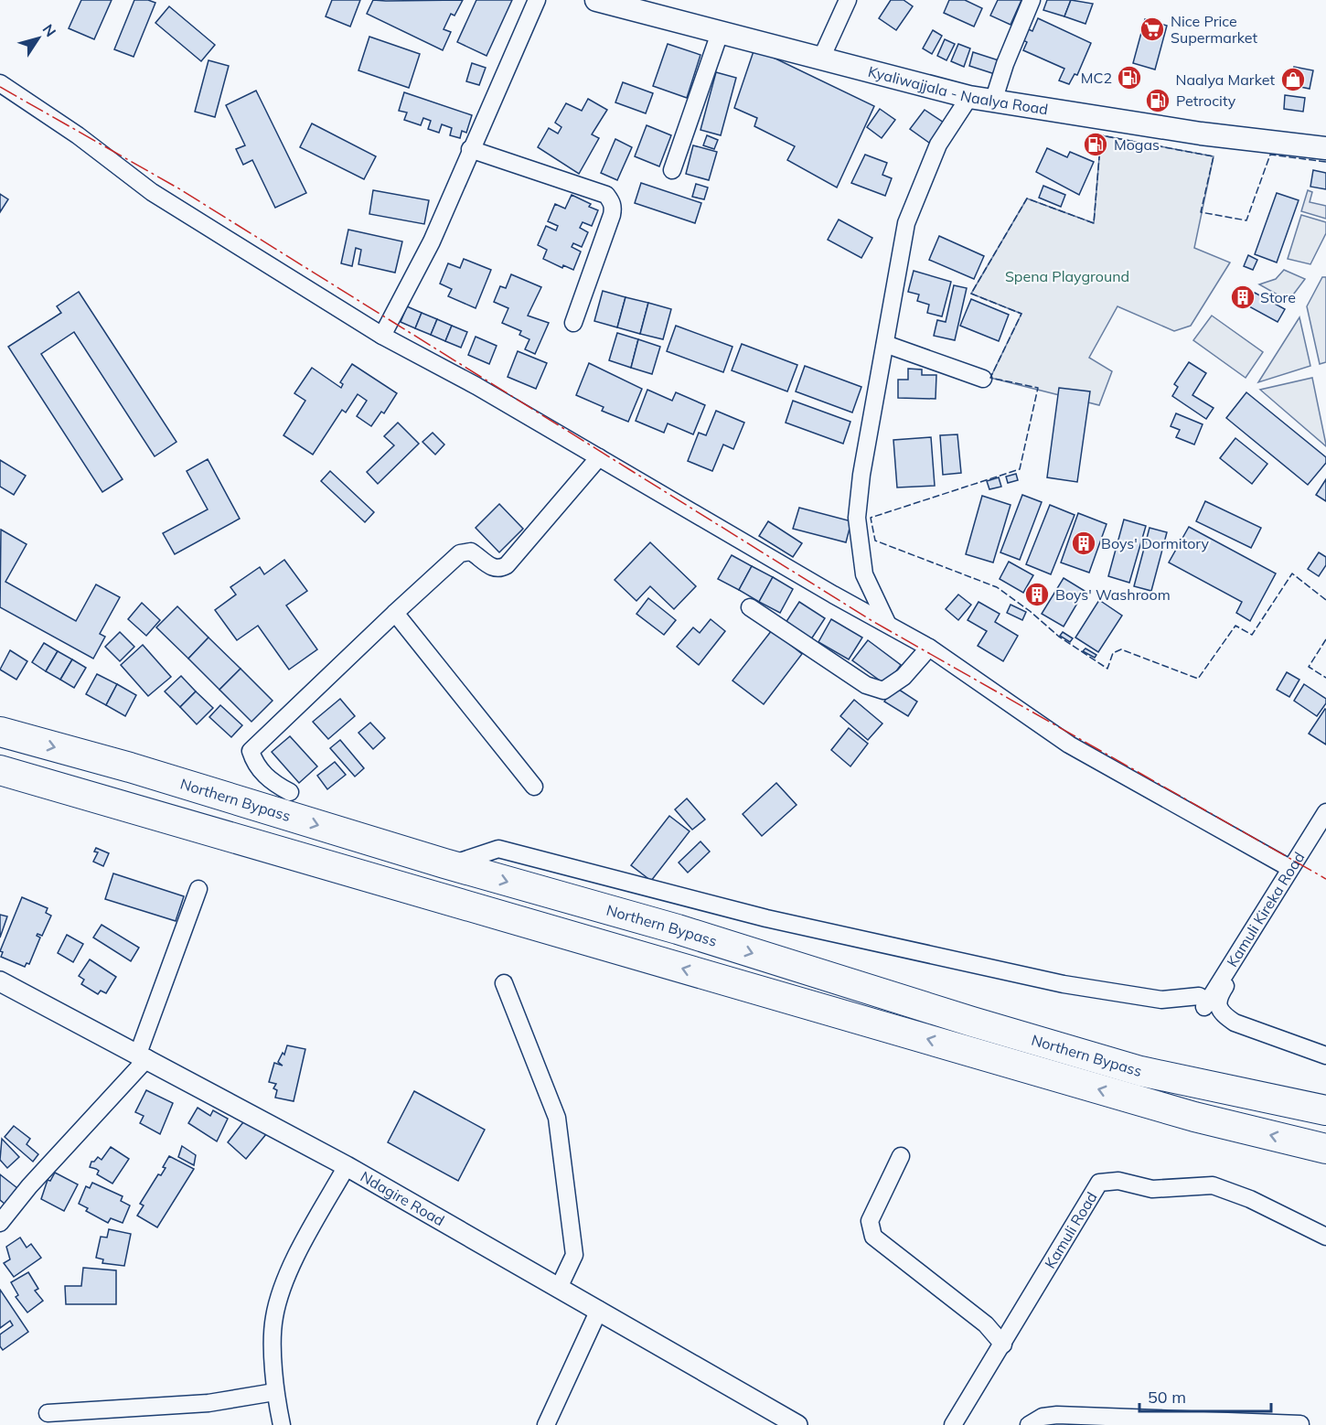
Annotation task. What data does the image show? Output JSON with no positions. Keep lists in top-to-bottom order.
{
  "streets": {
    "highway": ["Northern Bypass"],
    "main road": ["Kyaliwajjala - Naalya Road"],
    "street": ["Kamuli Kireka Road", "Ndagire Road", "Kamuli Road"]
  },
  "crossings": [
    ["Northern Bypass", "Kamuli Kireka Road"]
  ],
  "parks": ["Spena Playground"],
  "places": {
    "supermarket": ["Nice Price Supermarket"],
    "fuel station": ["MC2", "Petrocity", "Mogas"],
    "shop": ["Naalya Market"],
    "building": ["Store", "Boys' Dormitory", "Boys' Washroom"]
  },
  "scale_bar": "50 m",
  "north": "top right"
}
